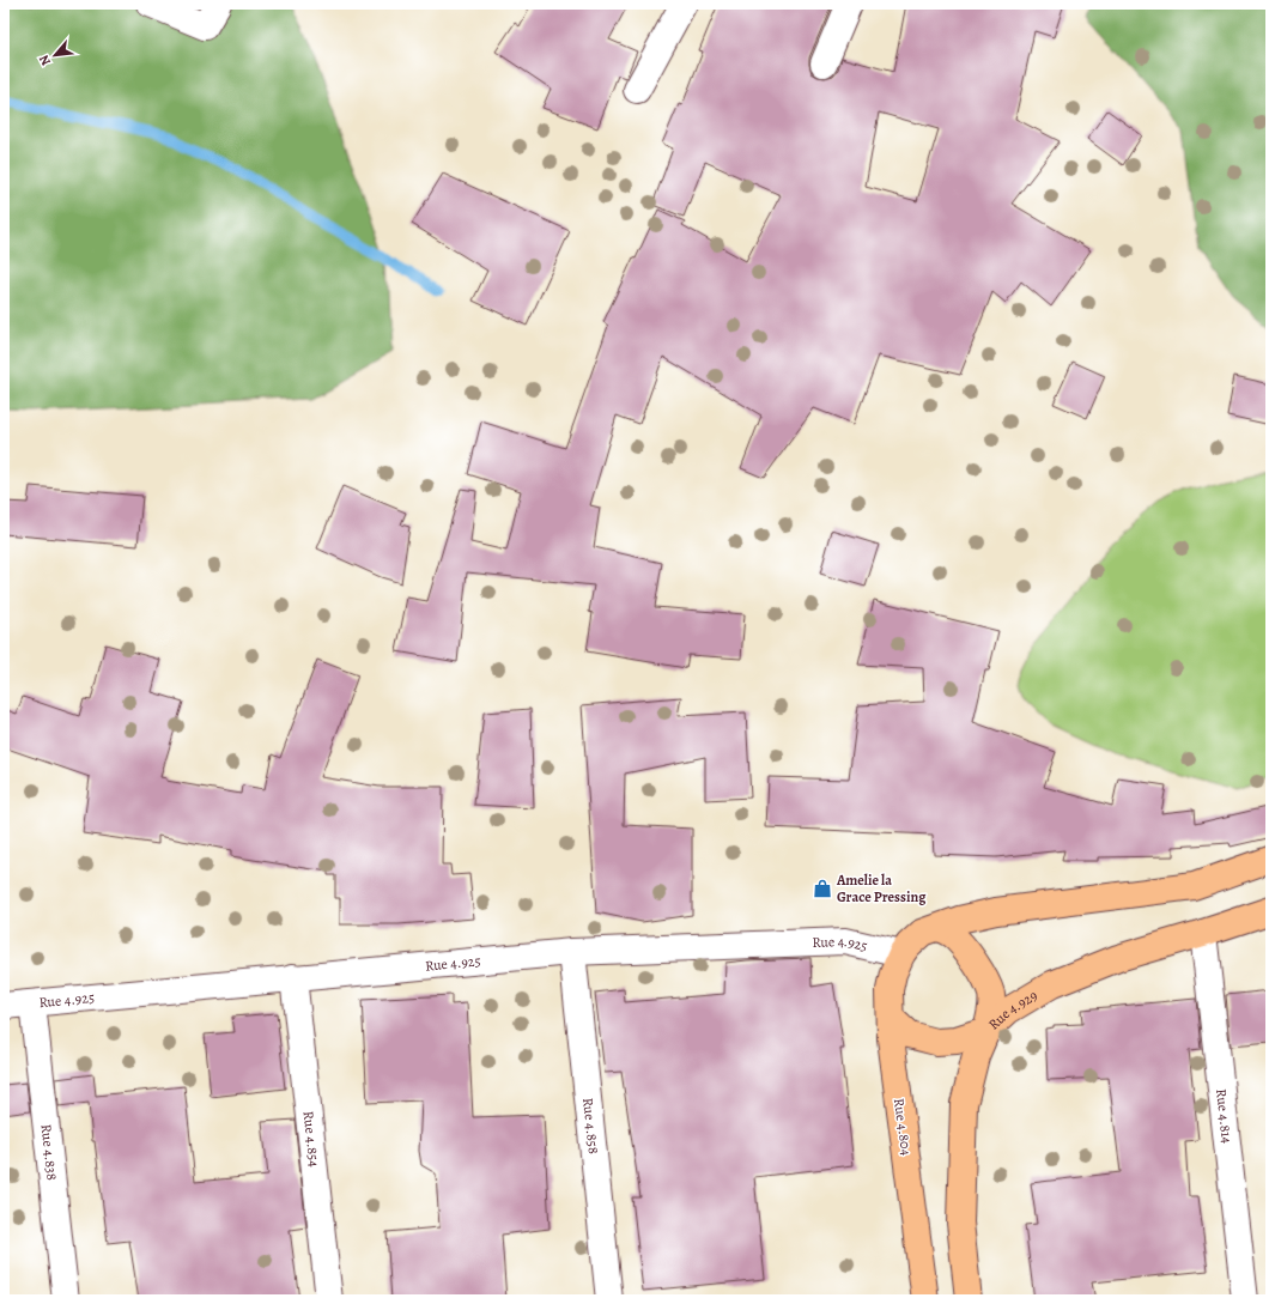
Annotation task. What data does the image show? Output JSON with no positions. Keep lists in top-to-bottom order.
{
  "streets": {
    "main road": ["Rue 4.929", "Rue 4.804"],
    "street": [
      "Rue 4.925",
      "Rue 4.814",
      "Rue 4.858",
      "Rue 4.854",
      "Rue 4.838"
    ]
  },
  "crossings": [
    ["Rue 4.925", "Rue 4.929"],
    ["Rue 4.925", "Rue 4.858"],
    ["Rue 4.925", "Rue 4.804"],
    ["Rue 4.925", "Rue 4.854"],
    ["Rue 4.925", "Rue 4.838"],
    ["Rue 4.929", "Rue 4.814"],
    ["Rue 4.929", "Rue 4.804"]
  ],
  "places": {
    "shop": ["Amelie la Grace Pressing"]
  },
  "north": "bottom left"
}
